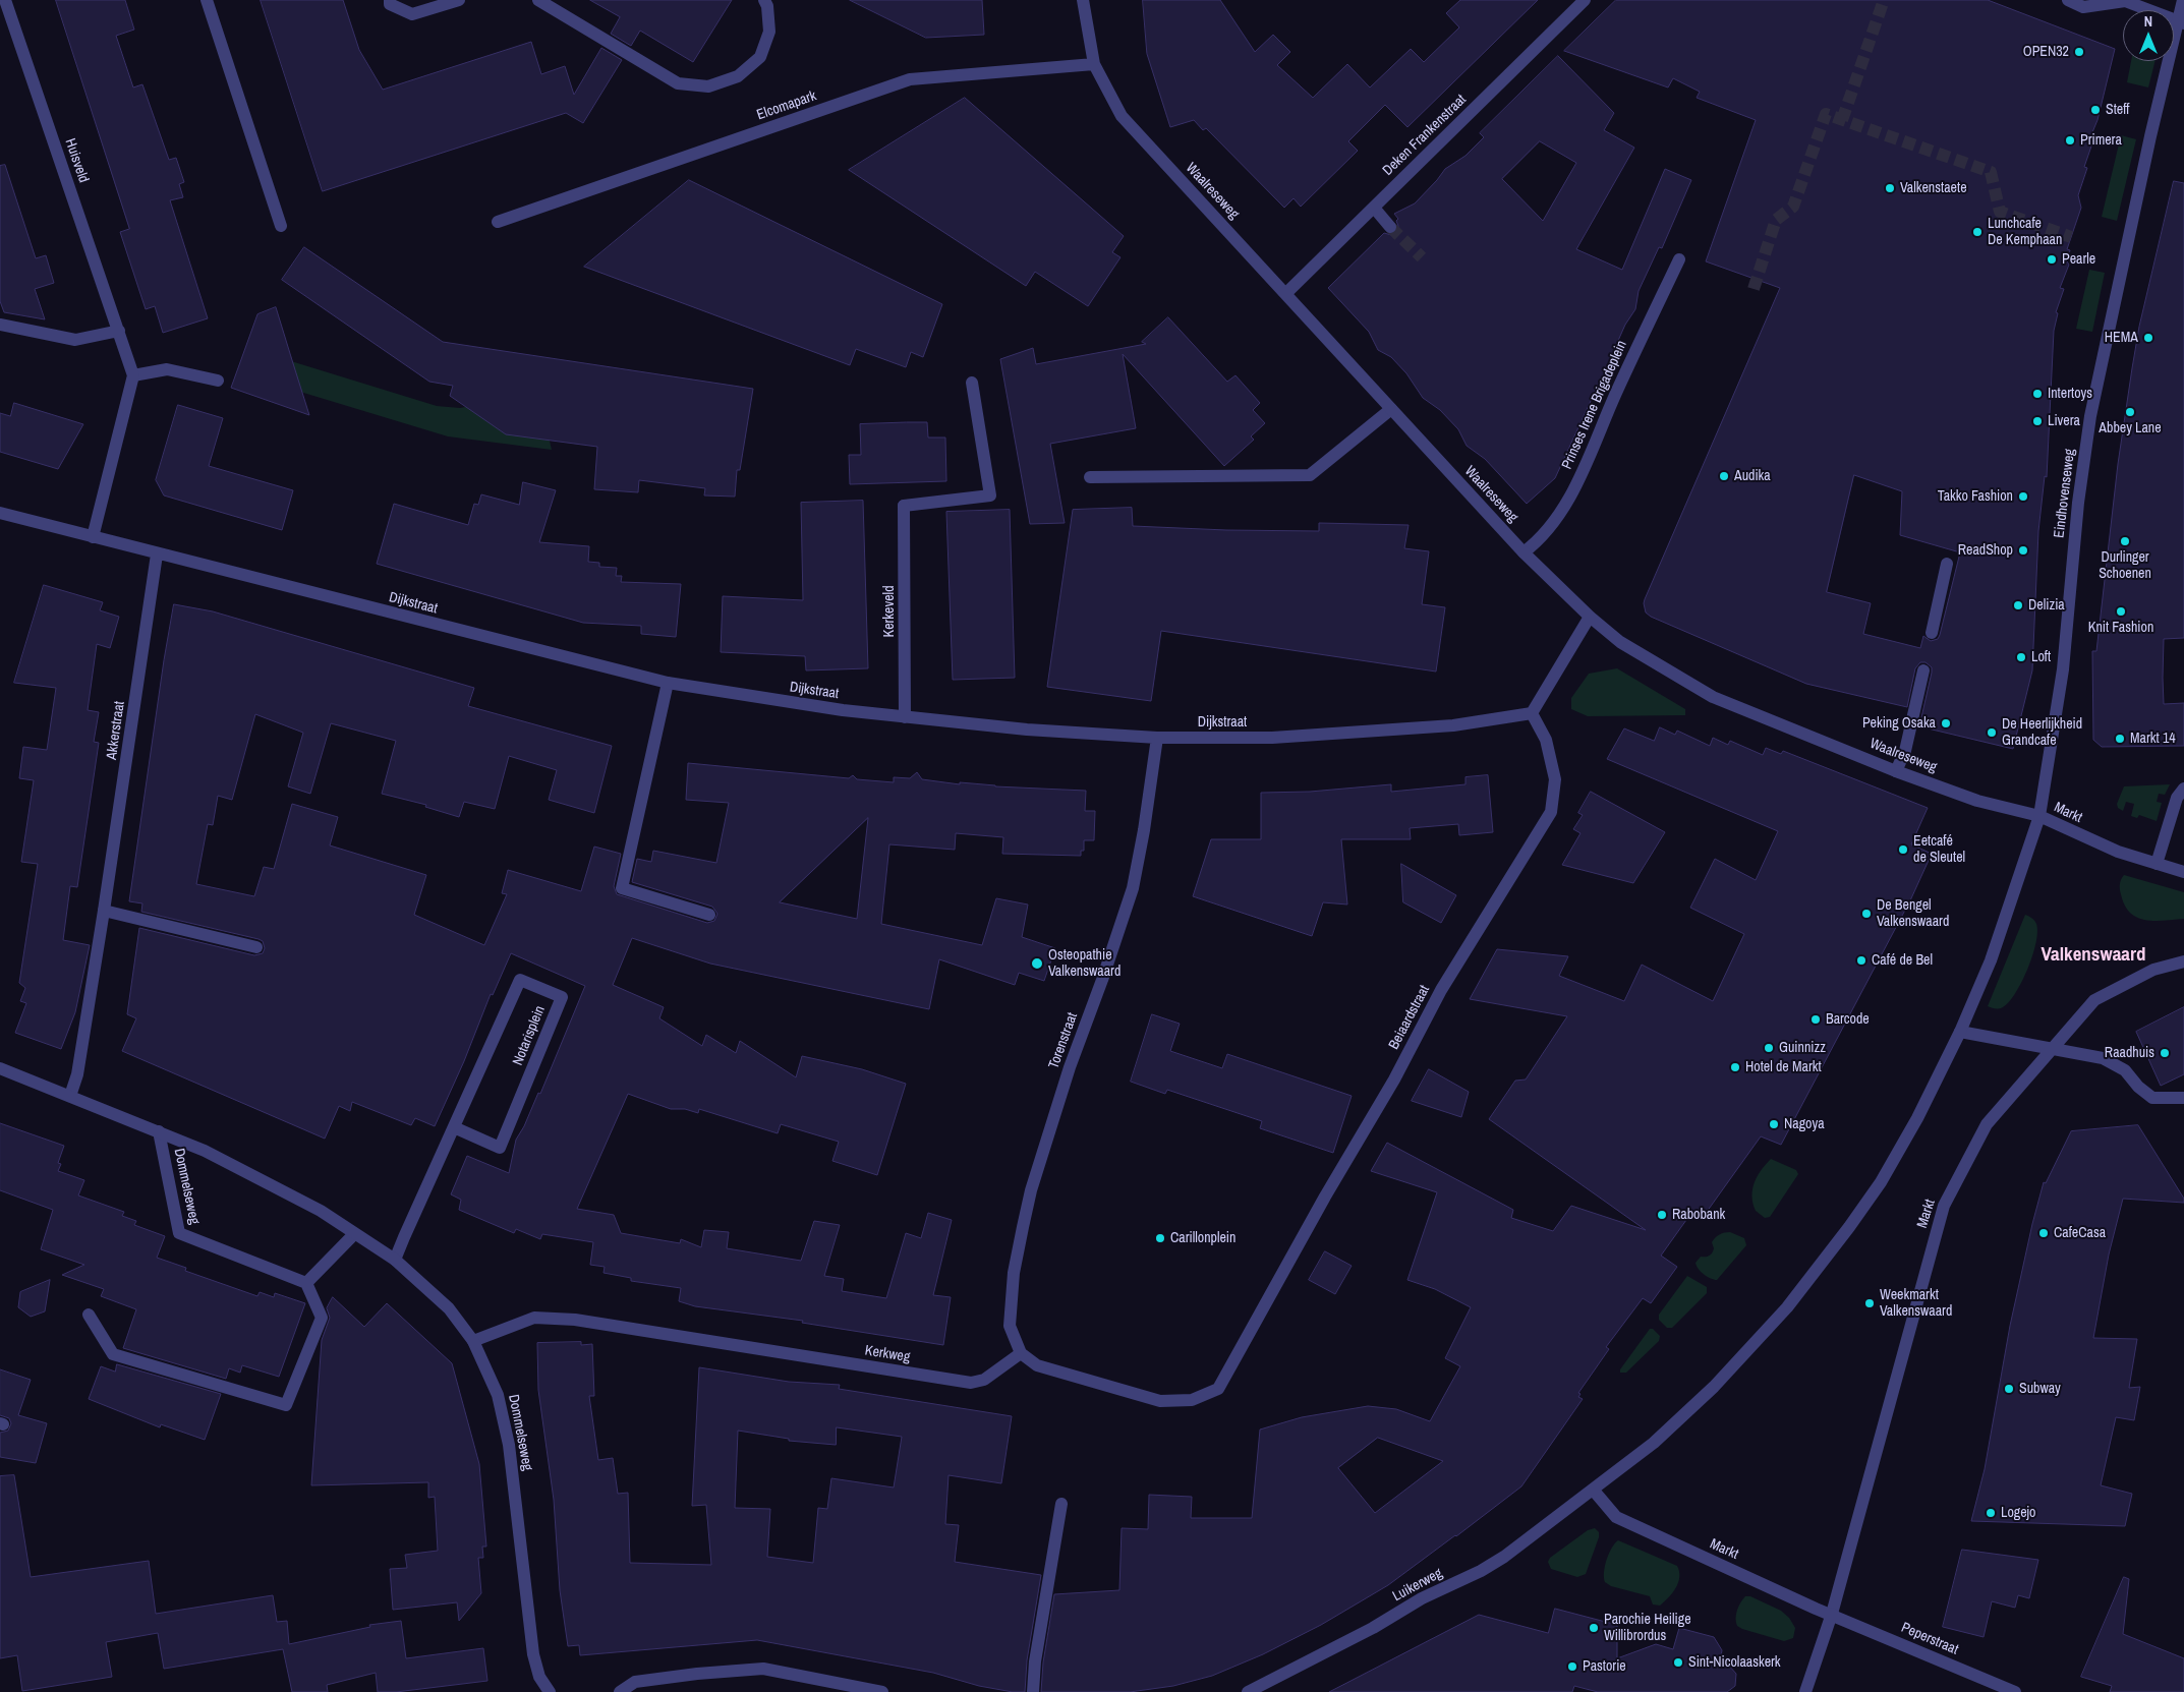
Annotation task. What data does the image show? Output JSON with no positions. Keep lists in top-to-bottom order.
{
  "streets": {
    "street": [
      "Elcomapark",
      "Deken Frankenstraat",
      "Huisveld",
      "Waalreseweg",
      "Prinses Irene Brigadeplein",
      "Eindhovenseweg",
      "Dijkstraat",
      "Kerkeveld",
      "Akkerstraat",
      "Markt",
      "Beiaardstraat",
      "Notarisplein",
      "Torenstraat",
      "Dommelseweg",
      "Kerkweg",
      "Luikerweg",
      "Peperstraat"
    ]
  },
  "crossings": [
    ["Elcomapark", "Waalreseweg"],
    ["Deken Frankenstraat", "Waalreseweg"],
    ["Waalreseweg", "Prinses Irene Brigadeplein"],
    ["Waalreseweg", "Eindhovenseweg"],
    ["Waalreseweg", "Markt"],
    ["Eindhovenseweg", "Markt"],
    ["Dijkstraat", "Kerkeveld"],
    ["Dijkstraat", "Akkerstraat"],
    ["Dijkstraat", "Beiaardstraat"],
    ["Dijkstraat", "Torenstraat"],
    ["Akkerstraat", "Dommelseweg"],
    ["Markt", "Luikerweg"],
    ["Markt", "Peperstraat"],
    ["Beiaardstraat", "Torenstraat"],
    ["Beiaardstraat", "Kerkweg"],
    ["Notarisplein", "Dommelseweg"],
    ["Torenstraat", "Kerkweg"],
    ["Dommelseweg", "Kerkweg"]
  ],
  "districts": ["Valkenswaard"],
  "places": [
    "OPEN32",
    "Steff",
    "Primera",
    "Valkenstaete",
    "Lunchcafe De Kemphaan",
    "Pearle",
    "HEMA",
    "Intertoys",
    "Abbey Lane",
    "Livera",
    "Audika",
    "Takko Fashion",
    "Durlinger Schoenen",
    "ReadShop",
    "Delizia",
    "Knit Fashion",
    "Loft",
    "Peking Osaka",
    "De Heerlijkheid Grandcafe",
    "Markt 14",
    "Eetcafé de Sleutel",
    "De Bengel Valkenswaard",
    "Café de Bel",
    "Osteopathie Valkenswaard",
    "Barcode",
    "Guinnizz",
    "Raadhuis",
    "Hotel de Markt",
    "Nagoya",
    "Rabobank",
    "CafeCasa",
    "Carillonplein",
    "Weekmarkt Valkenswaard",
    "Subway",
    "Logejo",
    "Parochie Heilige Willibrordus",
    "Sint-Nicolaaskerk",
    "Pastorie"
  ],
  "north": "top"
}
